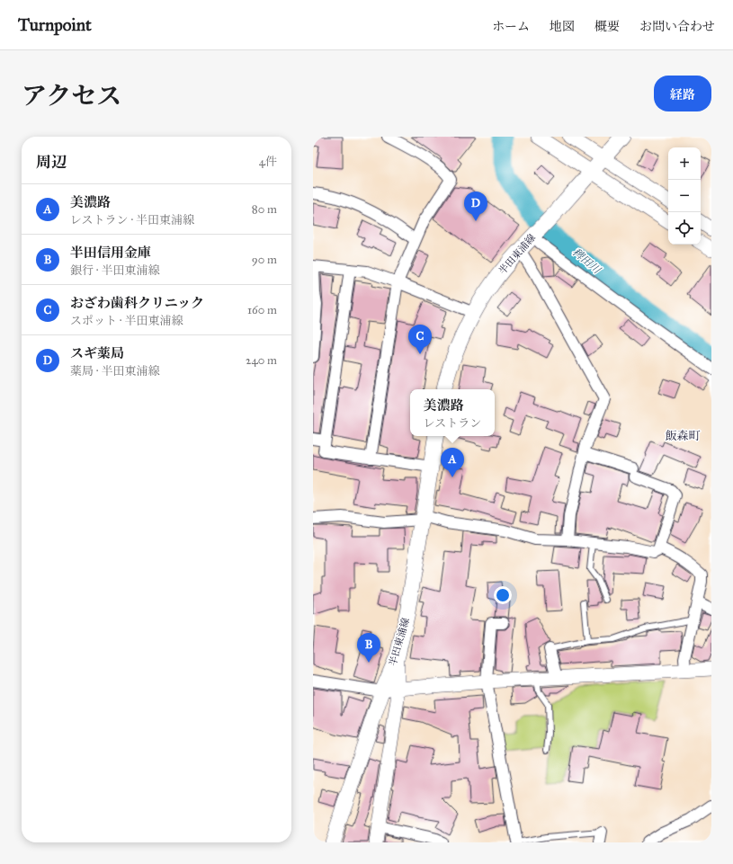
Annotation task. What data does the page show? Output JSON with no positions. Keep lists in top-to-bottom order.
{
  "streets": {
    "main road": ["半田東浦線"]
  },
  "districts": ["飯森町"],
  "water": ["稗田川"],
  "page": {
    "header": "Turnpoint",
    "nav": [
      "ホーム",
      "地図",
      "概要",
      "お問い合わせ"
    ],
    "title": "アクセス",
    "buttons": "経路",
    "heading": ["周辺", "4件"],
    "map_buttons": ["+", "−"],
    "list": [
      {
        "mark": "A",
        "name": "美濃路",
        "note": "レストラン · 半田東浦線",
        "value": "80 m"
      },
      {
        "mark": "B",
        "name": "半田信用金庫",
        "note": "銀行 · 半田東浦線",
        "value": "90 m"
      },
      {
        "mark": "C",
        "name": "おざわ歯科クリニック",
        "note": "スポット · 半田東浦線",
        "value": "160 m"
      },
      {
        "mark": "D",
        "name": "スギ薬局",
        "note": "薬局 · 半田東浦線",
        "value": "240 m"
      }
    ],
    "pins": [
      "D",
      "C",
      "A",
      "B"
    ],
    "popup": ["美濃路", "レストラン"]
  }
}
